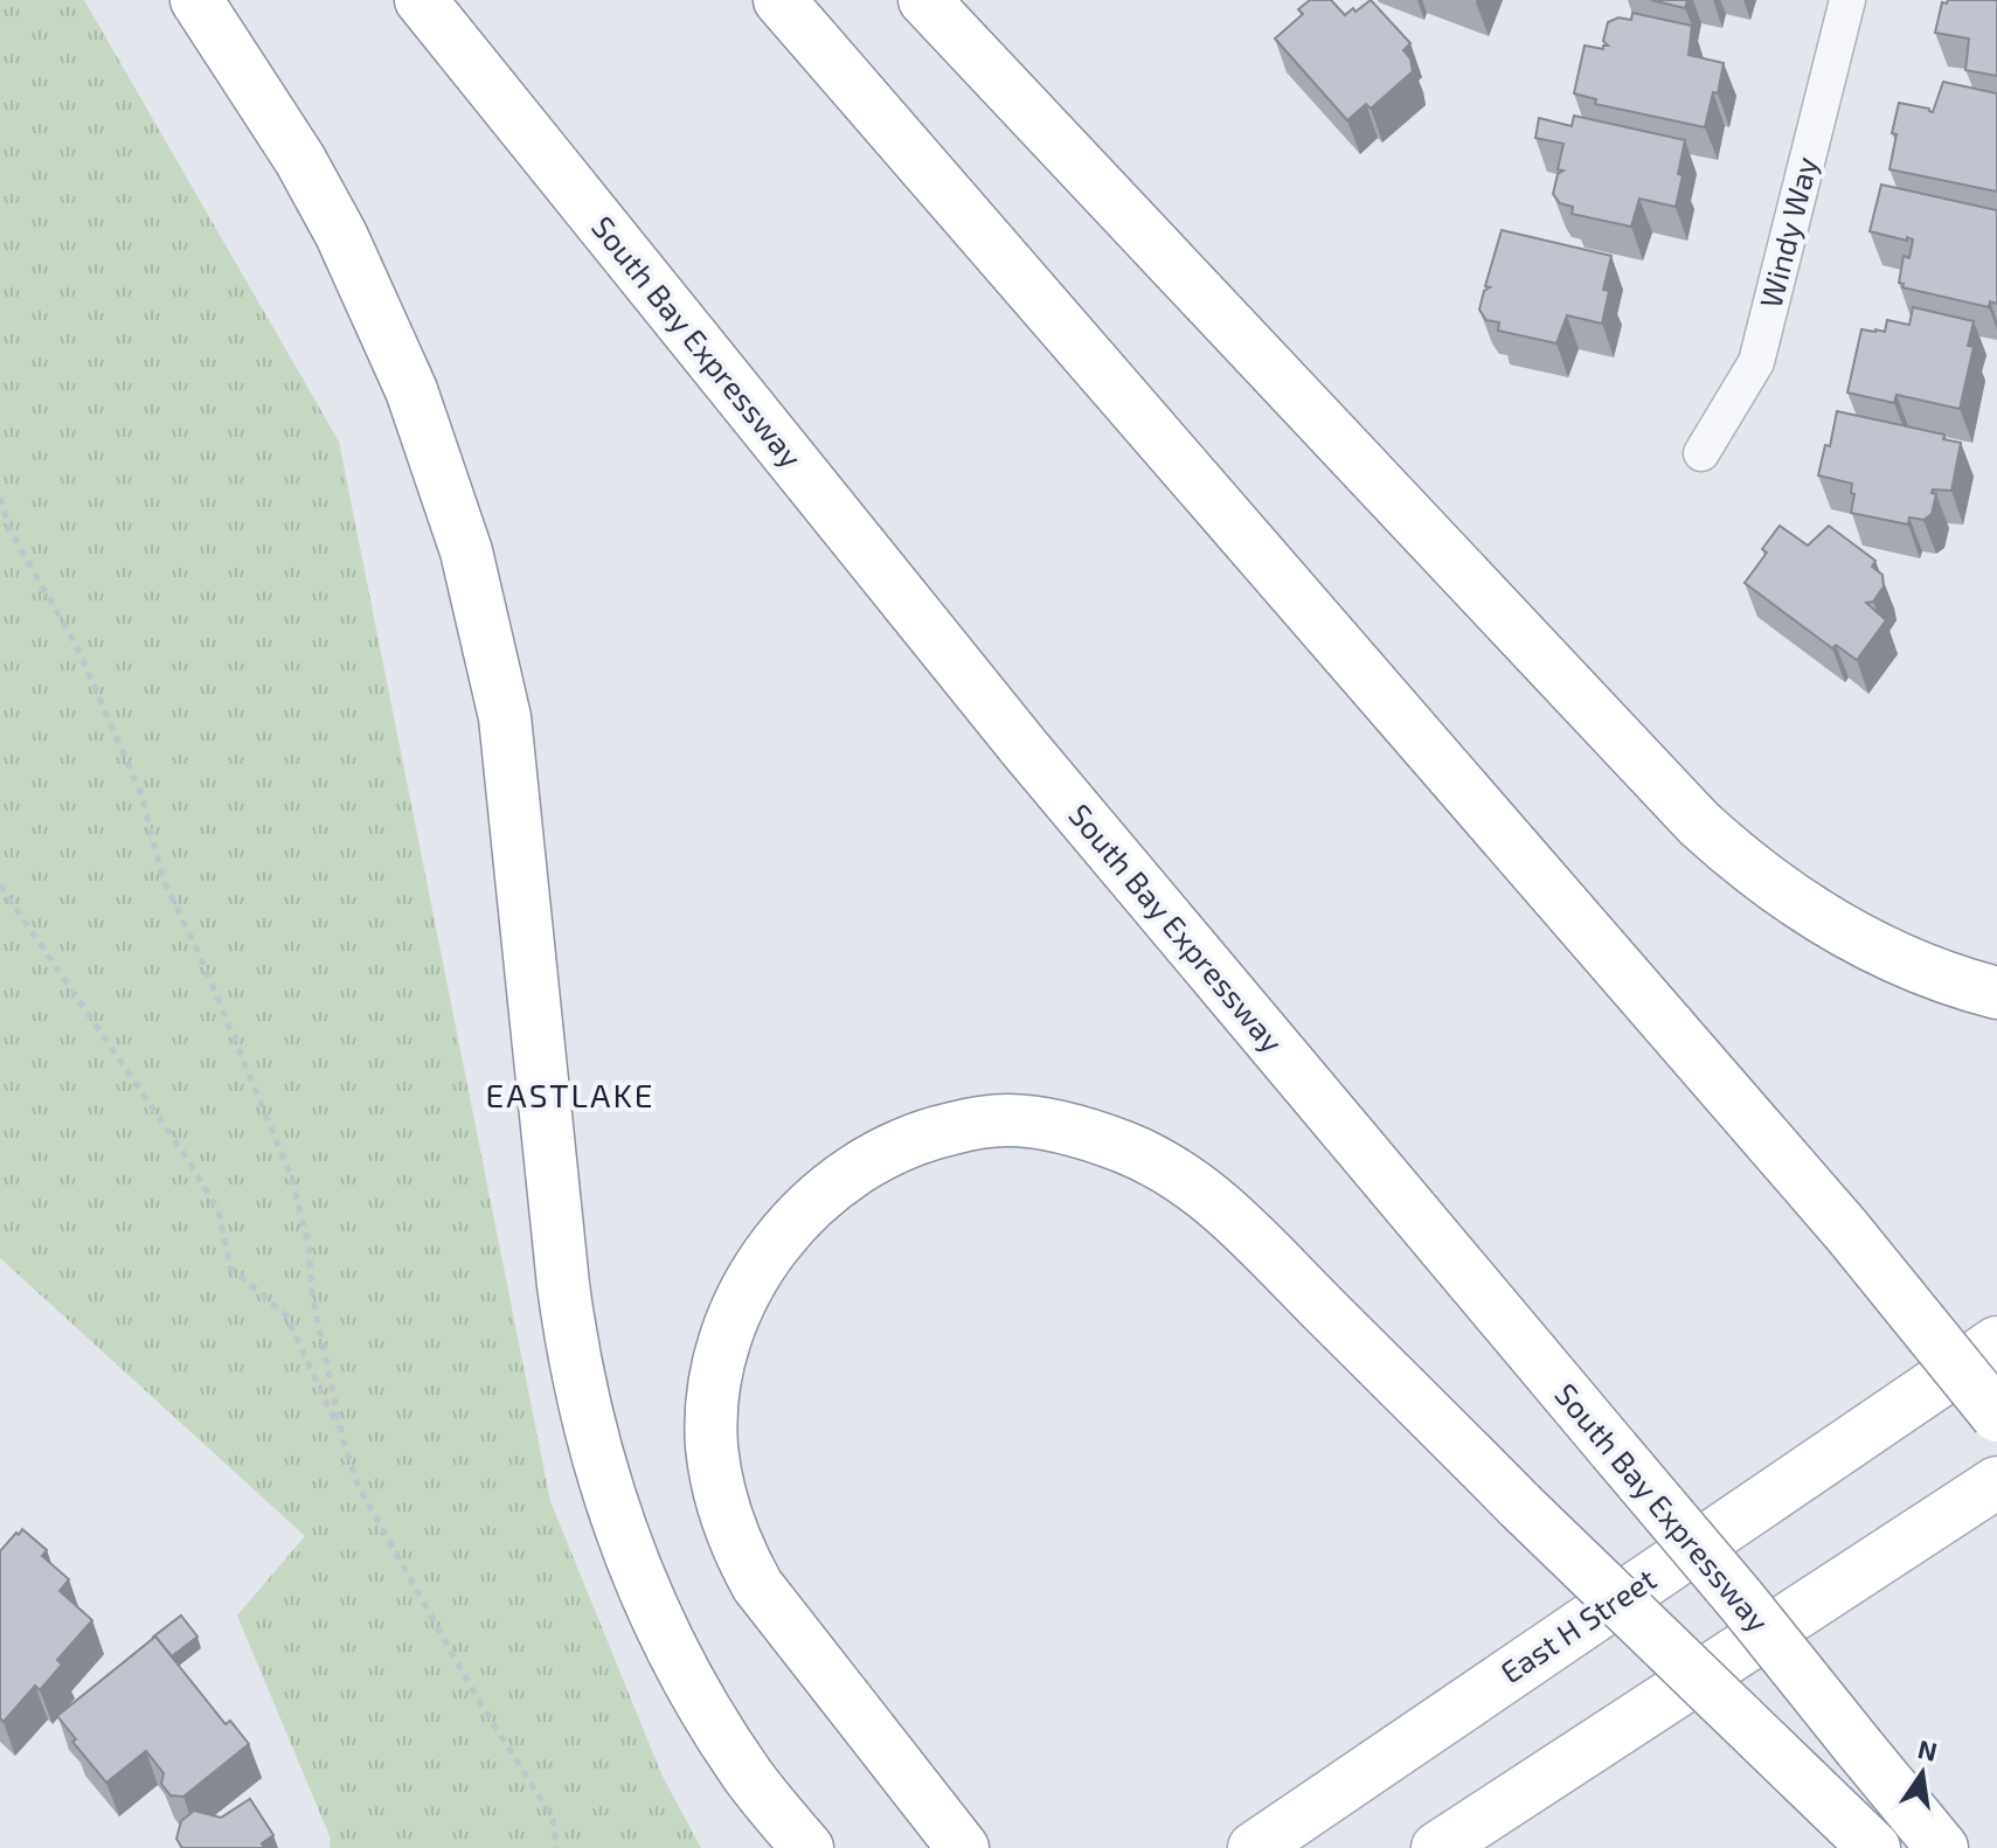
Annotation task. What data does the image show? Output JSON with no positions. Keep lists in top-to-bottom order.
{
  "streets": {
    "main road": ["South Bay Expressway", "East H Street"],
    "street": ["Windy Way"]
  },
  "districts": ["EASTLAKE"],
  "north": "top"
}
